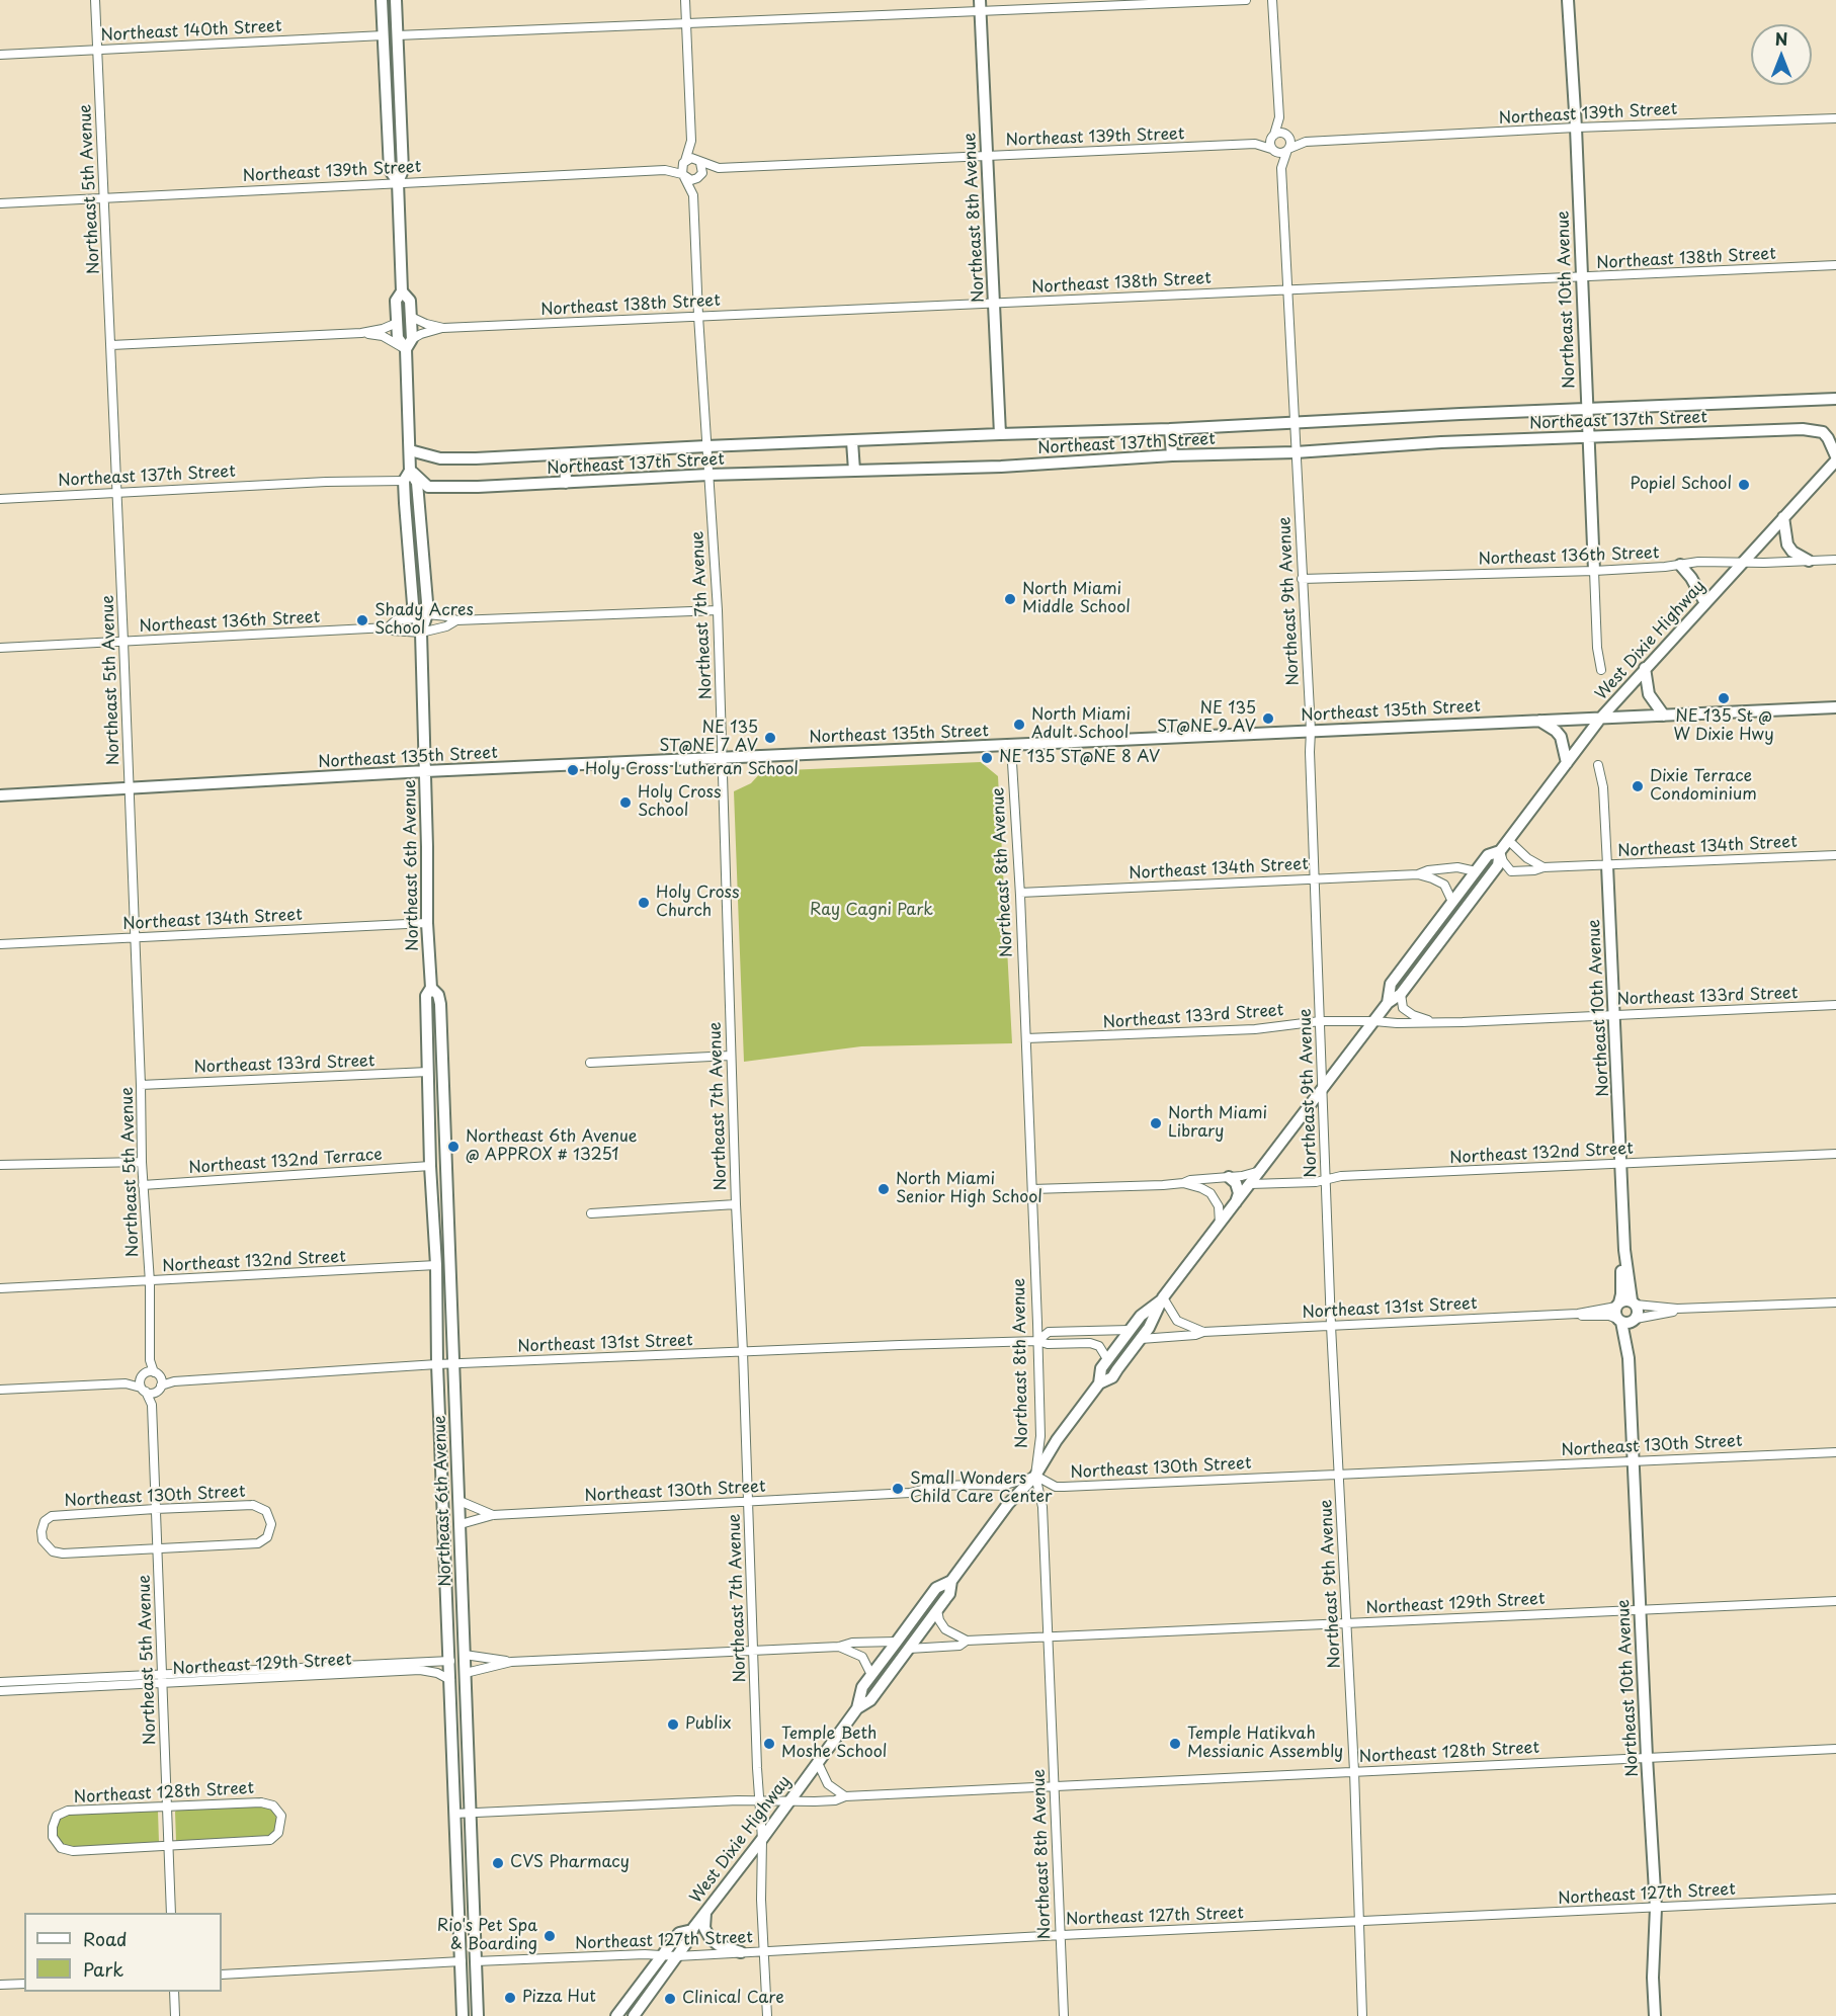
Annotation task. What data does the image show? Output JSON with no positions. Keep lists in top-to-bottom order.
{
  "streets": {
    "main road": [
      "Northeast 8th Avenue",
      "Northeast 10th Avenue",
      "Northeast 137th Street",
      "West Dixie Highway",
      "Northeast 135th Street",
      "Northeast 6th Avenue"
    ],
    "street": [
      "Northeast 140th Street",
      "Northeast 139th Street",
      "Northeast 5th Avenue",
      "Northeast 138th Street",
      "Northeast 136th Street",
      "Northeast 9th Avenue",
      "Northeast 7th Avenue",
      "Northeast 134th Street",
      "Northeast 133rd Street",
      "Northeast 132nd Street",
      "Northeast 132nd Terrace",
      "Northeast 131st Street",
      "Northeast 130th Street",
      "Northeast 129th Street",
      "Northeast 128th Street",
      "Northeast 127th Street"
    ]
  },
  "crossings": [
    ["Northeast 140th Street", "Northeast 5th Avenue"],
    ["Northeast 140th Street", "Northeast 6th Avenue"],
    ["Northeast 139th Street", "Northeast 5th Avenue"],
    ["Northeast 139th Street", "Northeast 8th Avenue"],
    ["Northeast 139th Street", "Northeast 10th Avenue"],
    ["Northeast 139th Street", "Northeast 9th Avenue"],
    ["Northeast 139th Street", "Northeast 7th Avenue"],
    ["Northeast 139th Street", "Northeast 6th Avenue"],
    ["Northeast 5th Avenue", "Northeast 137th Street"],
    ["Northeast 5th Avenue", "Northeast 136th Street"],
    ["Northeast 5th Avenue", "Northeast 135th Street"],
    ["Northeast 5th Avenue", "Northeast 134th Street"],
    ["Northeast 5th Avenue", "Northeast 133rd Street"],
    ["Northeast 5th Avenue", "Northeast 132nd Street"],
    ["Northeast 5th Avenue", "Northeast 132nd Terrace"],
    ["Northeast 5th Avenue", "Northeast 131st Street"],
    ["Northeast 5th Avenue", "Northeast 130th Street"],
    ["Northeast 5th Avenue", "Northeast 129th Street"],
    ["Northeast 5th Avenue", "Northeast 128th Street"],
    ["Northeast 8th Avenue", "Northeast 138th Street"],
    ["Northeast 8th Avenue", "Northeast 137th Street"],
    ["Northeast 8th Avenue", "West Dixie Highway"],
    ["Northeast 8th Avenue", "Northeast 135th Street"],
    ["Northeast 8th Avenue", "Northeast 134th Street"],
    ["Northeast 8th Avenue", "Northeast 133rd Street"],
    ["Northeast 8th Avenue", "Northeast 131st Street"],
    ["Northeast 8th Avenue", "Northeast 130th Street"],
    ["Northeast 8th Avenue", "Northeast 129th Street"],
    ["Northeast 8th Avenue", "Northeast 128th Street"],
    ["Northeast 8th Avenue", "Northeast 127th Street"],
    ["Northeast 138th Street", "Northeast 10th Avenue"],
    ["Northeast 138th Street", "Northeast 9th Avenue"],
    ["Northeast 138th Street", "Northeast 7th Avenue"],
    ["Northeast 138th Street", "Northeast 6th Avenue"],
    ["Northeast 10th Avenue", "Northeast 137th Street"],
    ["Northeast 10th Avenue", "Northeast 136th Street"],
    ["Northeast 10th Avenue", "Northeast 134th Street"],
    ["Northeast 10th Avenue", "Northeast 133rd Street"],
    ["Northeast 10th Avenue", "Northeast 132nd Street"],
    ["Northeast 10th Avenue", "Northeast 131st Street"],
    ["Northeast 10th Avenue", "Northeast 130th Street"],
    ["Northeast 10th Avenue", "Northeast 129th Street"],
    ["Northeast 10th Avenue", "Northeast 128th Street"],
    ["Northeast 10th Avenue", "Northeast 127th Street"],
    ["Northeast 137th Street", "Northeast 9th Avenue"],
    ["Northeast 137th Street", "Northeast 7th Avenue"],
    ["Northeast 137th Street", "West Dixie Highway"],
    ["Northeast 137th Street", "Northeast 6th Avenue"],
    ["Northeast 136th Street", "Northeast 9th Avenue"],
    ["Northeast 136th Street", "Northeast 7th Avenue"],
    ["Northeast 136th Street", "West Dixie Highway"],
    ["Northeast 136th Street", "Northeast 6th Avenue"],
    ["Northeast 9th Avenue", "West Dixie Highway"],
    ["Northeast 9th Avenue", "Northeast 135th Street"],
    ["Northeast 9th Avenue", "Northeast 134th Street"],
    ["Northeast 9th Avenue", "Northeast 133rd Street"],
    ["Northeast 9th Avenue", "Northeast 132nd Street"],
    ["Northeast 9th Avenue", "Northeast 131st Street"],
    ["Northeast 9th Avenue", "Northeast 130th Street"],
    ["Northeast 9th Avenue", "Northeast 129th Street"],
    ["Northeast 9th Avenue", "Northeast 128th Street"],
    ["Northeast 9th Avenue", "Northeast 127th Street"],
    ["Northeast 7th Avenue", "West Dixie Highway"],
    ["Northeast 7th Avenue", "Northeast 135th Street"],
    ["Northeast 7th Avenue", "Northeast 131st Street"],
    ["Northeast 7th Avenue", "Northeast 130th Street"],
    ["Northeast 7th Avenue", "Northeast 128th Street"],
    ["Northeast 7th Avenue", "Northeast 127th Street"],
    ["West Dixie Highway", "Northeast 135th Street"],
    ["West Dixie Highway", "Northeast 134th Street"],
    ["West Dixie Highway", "Northeast 133rd Street"],
    ["West Dixie Highway", "Northeast 132nd Street"],
    ["West Dixie Highway", "Northeast 131st Street"],
    ["West Dixie Highway", "Northeast 130th Street"],
    ["West Dixie Highway", "Northeast 129th Street"],
    ["West Dixie Highway", "Northeast 128th Street"],
    ["West Dixie Highway", "Northeast 127th Street"],
    ["Northeast 135th Street", "Northeast 6th Avenue"],
    ["Northeast 134th Street", "Northeast 6th Avenue"],
    ["Northeast 6th Avenue", "Northeast 133rd Street"],
    ["Northeast 6th Avenue", "Northeast 132nd Street"],
    ["Northeast 6th Avenue", "Northeast 132nd Terrace"],
    ["Northeast 6th Avenue", "Northeast 131st Street"],
    ["Northeast 6th Avenue", "Northeast 130th Street"],
    ["Northeast 6th Avenue", "Northeast 129th Street"],
    ["Northeast 6th Avenue", "Northeast 128th Street"],
    ["Northeast 6th Avenue", "Northeast 127th Street"]
  ],
  "parks": ["Ray Cagni Park"],
  "places": [
    "Popiel School",
    "North Miami Middle School",
    "Shady Acres School",
    "NE 135 St @ W Dixie Hwy",
    "NE 135 ST@NE 9 AV",
    "North Miami Adult School",
    "NE 135 ST@NE 7 AV",
    "NE 135 ST@NE 8 AV",
    "Holy Cross Lutheran School",
    "Dixie Terrace Condominium",
    "Holy Cross School",
    "Holy Cross Church",
    "North Miami Library",
    "Northeast 6th Avenue @ APPROX # 13251",
    "North Miami Senior High School",
    "Small Wonders Child Care Center",
    "Publix",
    "Temple Beth Moshe School",
    "Temple Hatikvah Messianic Assembly",
    "CVS Pharmacy",
    "Rio's Pet Spa & Boarding",
    "Pizza Hut",
    "Clinical Care"
  ],
  "legend": ["Road", "Park"],
  "north": "top"
}
